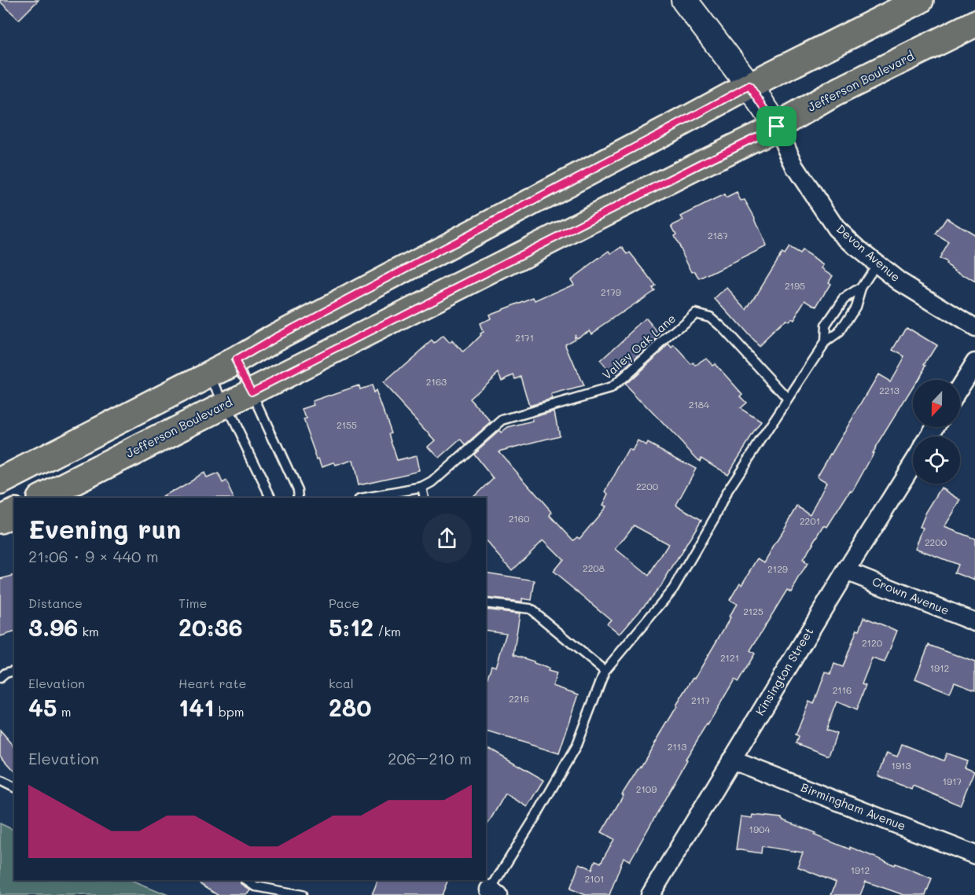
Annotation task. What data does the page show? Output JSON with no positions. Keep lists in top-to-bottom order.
{
  "streets": {
    "main road": ["Jefferson Boulevard"],
    "street": [
      "Devon Avenue",
      "Crown Avenue",
      "Kinsington Street",
      "Birmingham Avenue"
    ],
    "lane": ["Valley Oak Lane"]
  },
  "crossings": [
    ["Jefferson Boulevard", "Devon Avenue"],
    ["Crown Avenue", "Kinsington Street"],
    ["Kinsington Street", "Birmingham Avenue"]
  ],
  "house_numbers": [
    "2187",
    "2195",
    "2179",
    "2171",
    "2163",
    "2213",
    "2184",
    "2155",
    "2200",
    "2160",
    "2201",
    "2200",
    "2208",
    "2129",
    "2125",
    "2120",
    "2121",
    "1912",
    "2116",
    "2216",
    "2117",
    "2113",
    "1913",
    "1917",
    "2109",
    "1904",
    "1912",
    "2101"
  ],
  "north": "bottom",
  "page": {
    "heading": ["Evening run", "21:06 · 9 × 440 m"],
    "stats": [
      ["Distance", "3.96 km"],
      ["Time", "20:36"],
      ["Pace", "5:12 /km"],
      ["Elevation", "45 m"],
      ["Heart rate", "141 bpm"],
      ["kcal", "280"]
    ],
    "chart": ["Elevation", "206–210 m"]
  }
}
